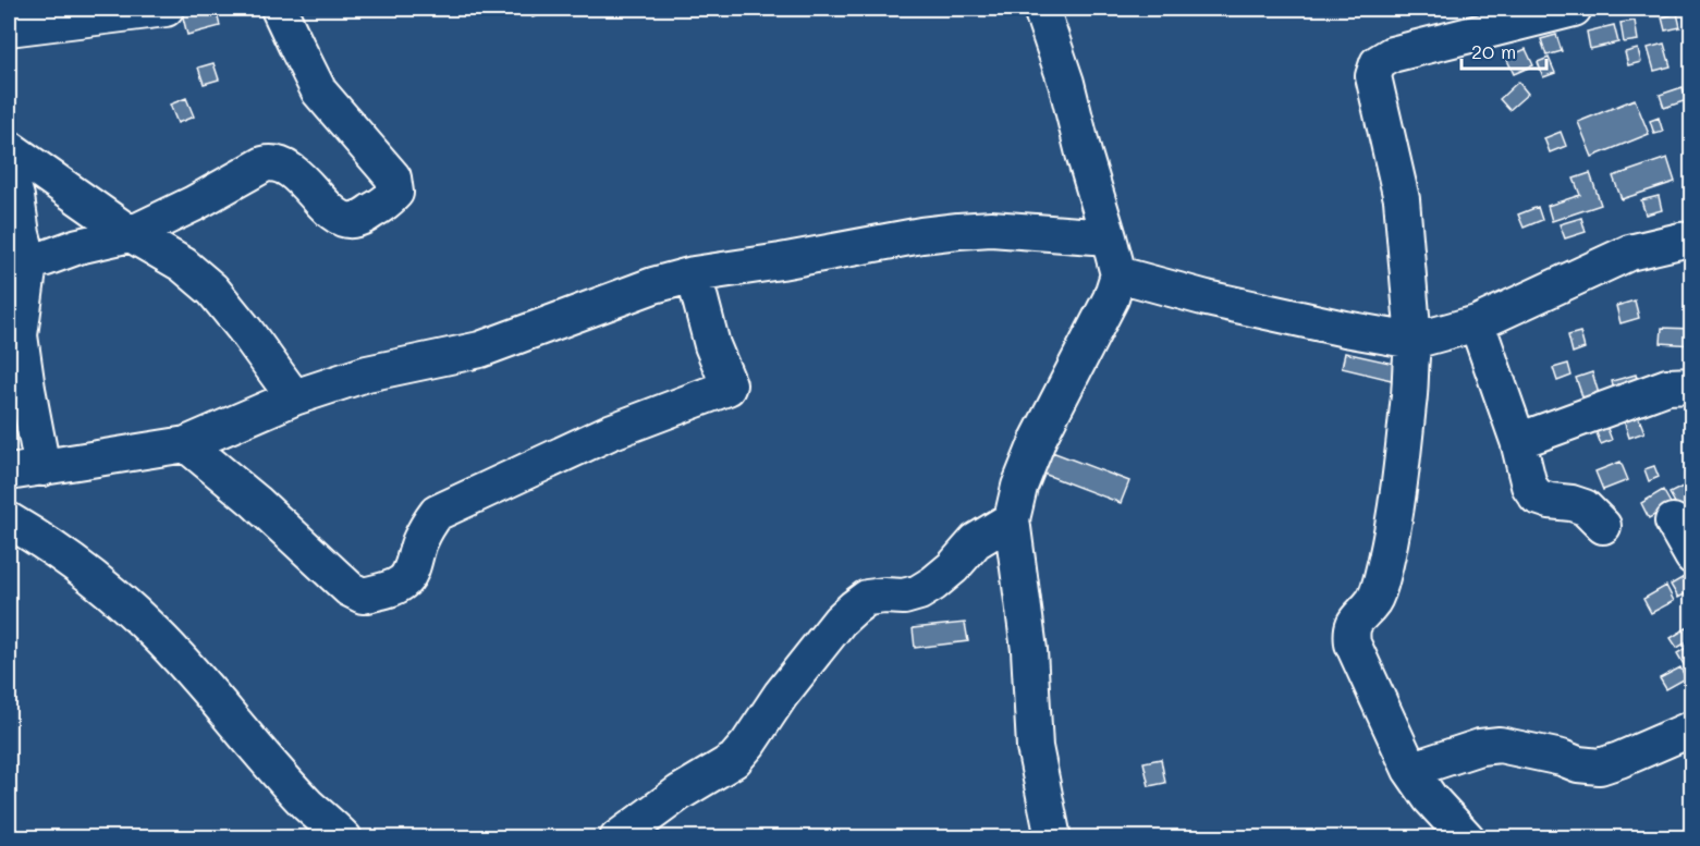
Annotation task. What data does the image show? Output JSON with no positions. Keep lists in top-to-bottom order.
{
  "scale_bar": "20 m"
}
